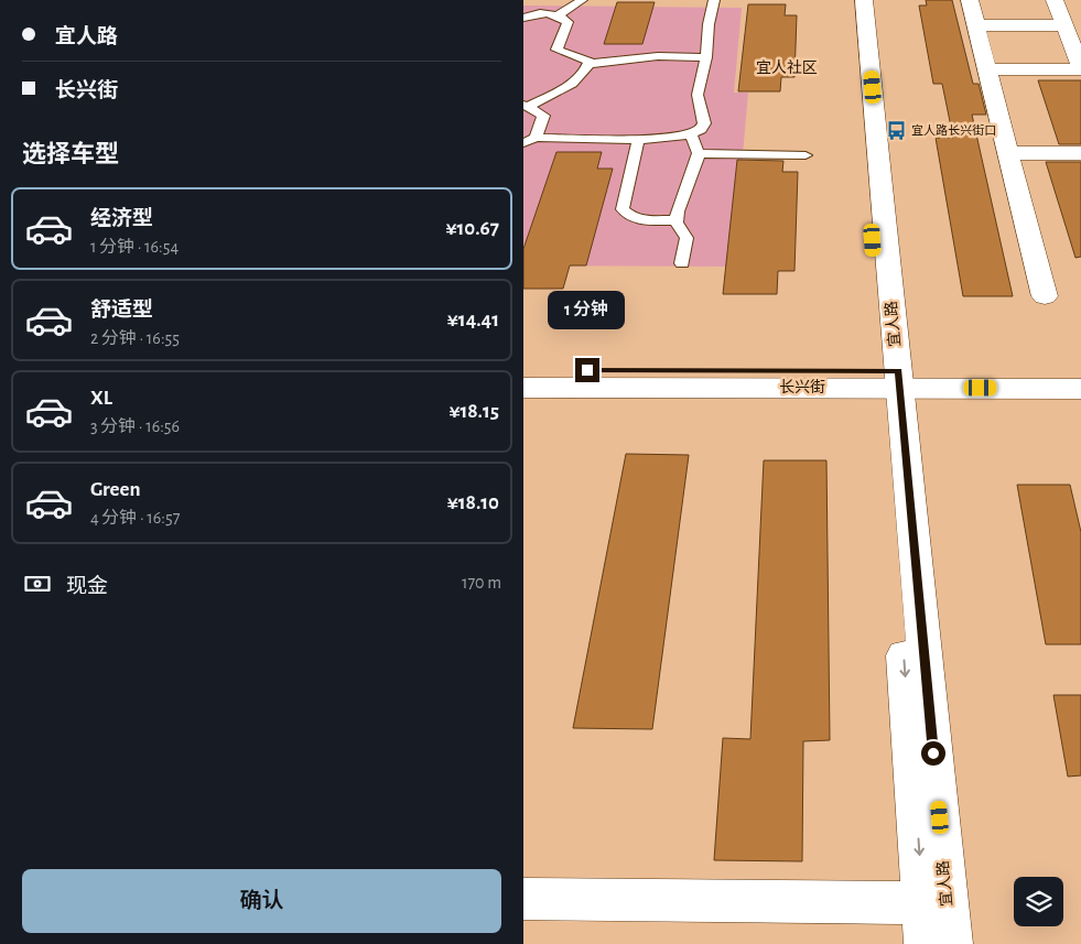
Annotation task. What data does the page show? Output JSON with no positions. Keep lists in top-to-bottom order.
{
  "streets": {
    "street": ["宜人路", "长兴街"]
  },
  "crossings": [
    ["宜人路", "长兴街"]
  ],
  "districts": ["宜人社区"],
  "places": {
    "bus stop": ["宜人路长兴街口"]
  },
  "page": {
    "banner": ["宜人路", "长兴街"],
    "heading": "选择车型",
    "list": [
      {
        "name": "经济型",
        "note": "1 分钟 · 16:54",
        "value": "¥10.67"
      },
      {
        "name": "舒适型",
        "note": "2 分钟 · 16:55",
        "value": "¥14.41"
      },
      {
        "name": "XL",
        "note": "3 分钟 · 16:56",
        "value": "¥18.15"
      },
      {
        "name": "Green",
        "note": "4 分钟 · 16:57",
        "value": "¥18.10"
      }
    ],
    "bubble": "1 分钟",
    "pay": ["现金", "170 m"],
    "buttons": "确认"
  }
}
